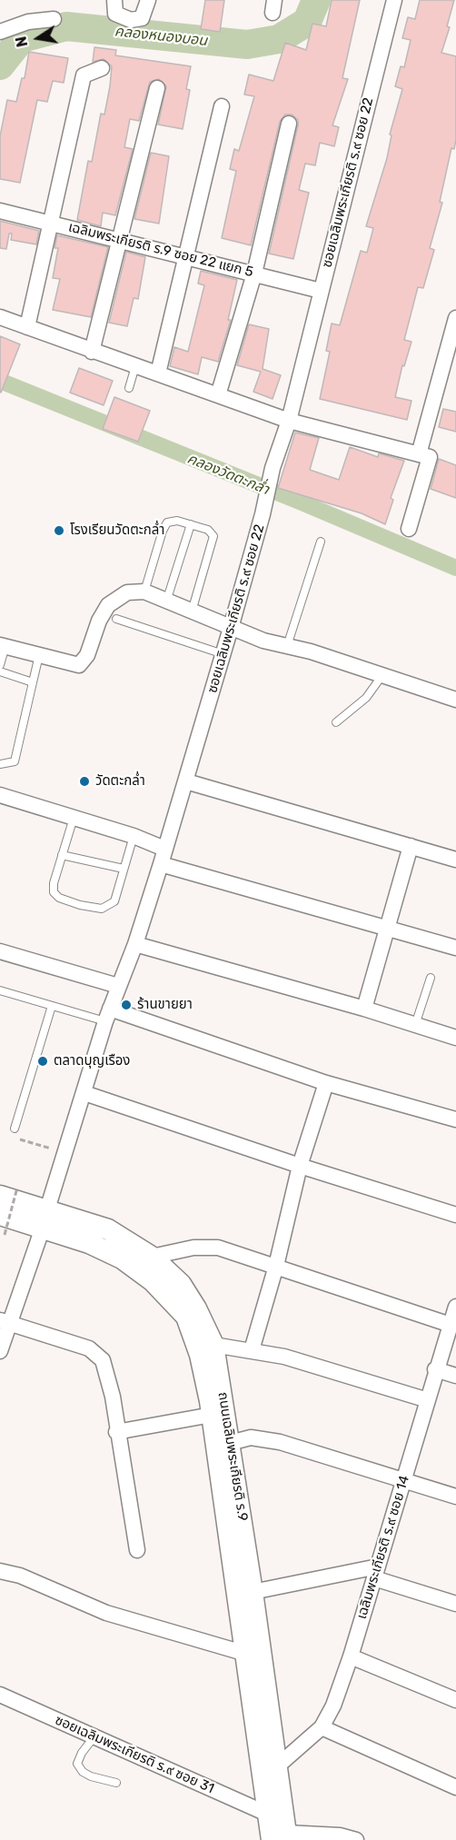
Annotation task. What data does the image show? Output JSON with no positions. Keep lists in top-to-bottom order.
{
  "streets": {
    "main road": ["ถนนเฉลิมพระเกียรติ ร.9"],
    "street": [
      "ซอยเฉลิมพระเกียรติ ร.๙ ซอย 22",
      "เฉลิมพระเกียรติ ร.9 ซอย 22 แยก 5",
      "เฉลิมพระเกียรติ ร.๙ ซอย 14",
      "ซอยเฉลิมพระเกียรติ ร.๙ ซอย 31"
    ]
  },
  "crossings": [
    ["ซอยเฉลิมพระเกียรติ ร.๙ ซอย 22", "เฉลิมพระเกียรติ ร.9 ซอย 22 แยก 5"],
    ["ซอยเฉลิมพระเกียรติ ร.๙ ซอย 22", "ถนนเฉลิมพระเกียรติ ร.9"],
    ["ถนนเฉลิมพระเกียรติ ร.9", "เฉลิมพระเกียรติ ร.๙ ซอย 14"],
    ["ถนนเฉลิมพระเกียรติ ร.9", "ซอยเฉลิมพระเกียรติ ร.๙ ซอย 31"]
  ],
  "water": ["คลองหนองบอน", "คลองวัดตะกล่ำ"],
  "places": [
    "โรงเรียนวัดตะกล่ำ",
    "วัดตะกล่ำ",
    "ร้านขายยา",
    "ตลาดบุญเรือง"
  ],
  "north": "left"
}
